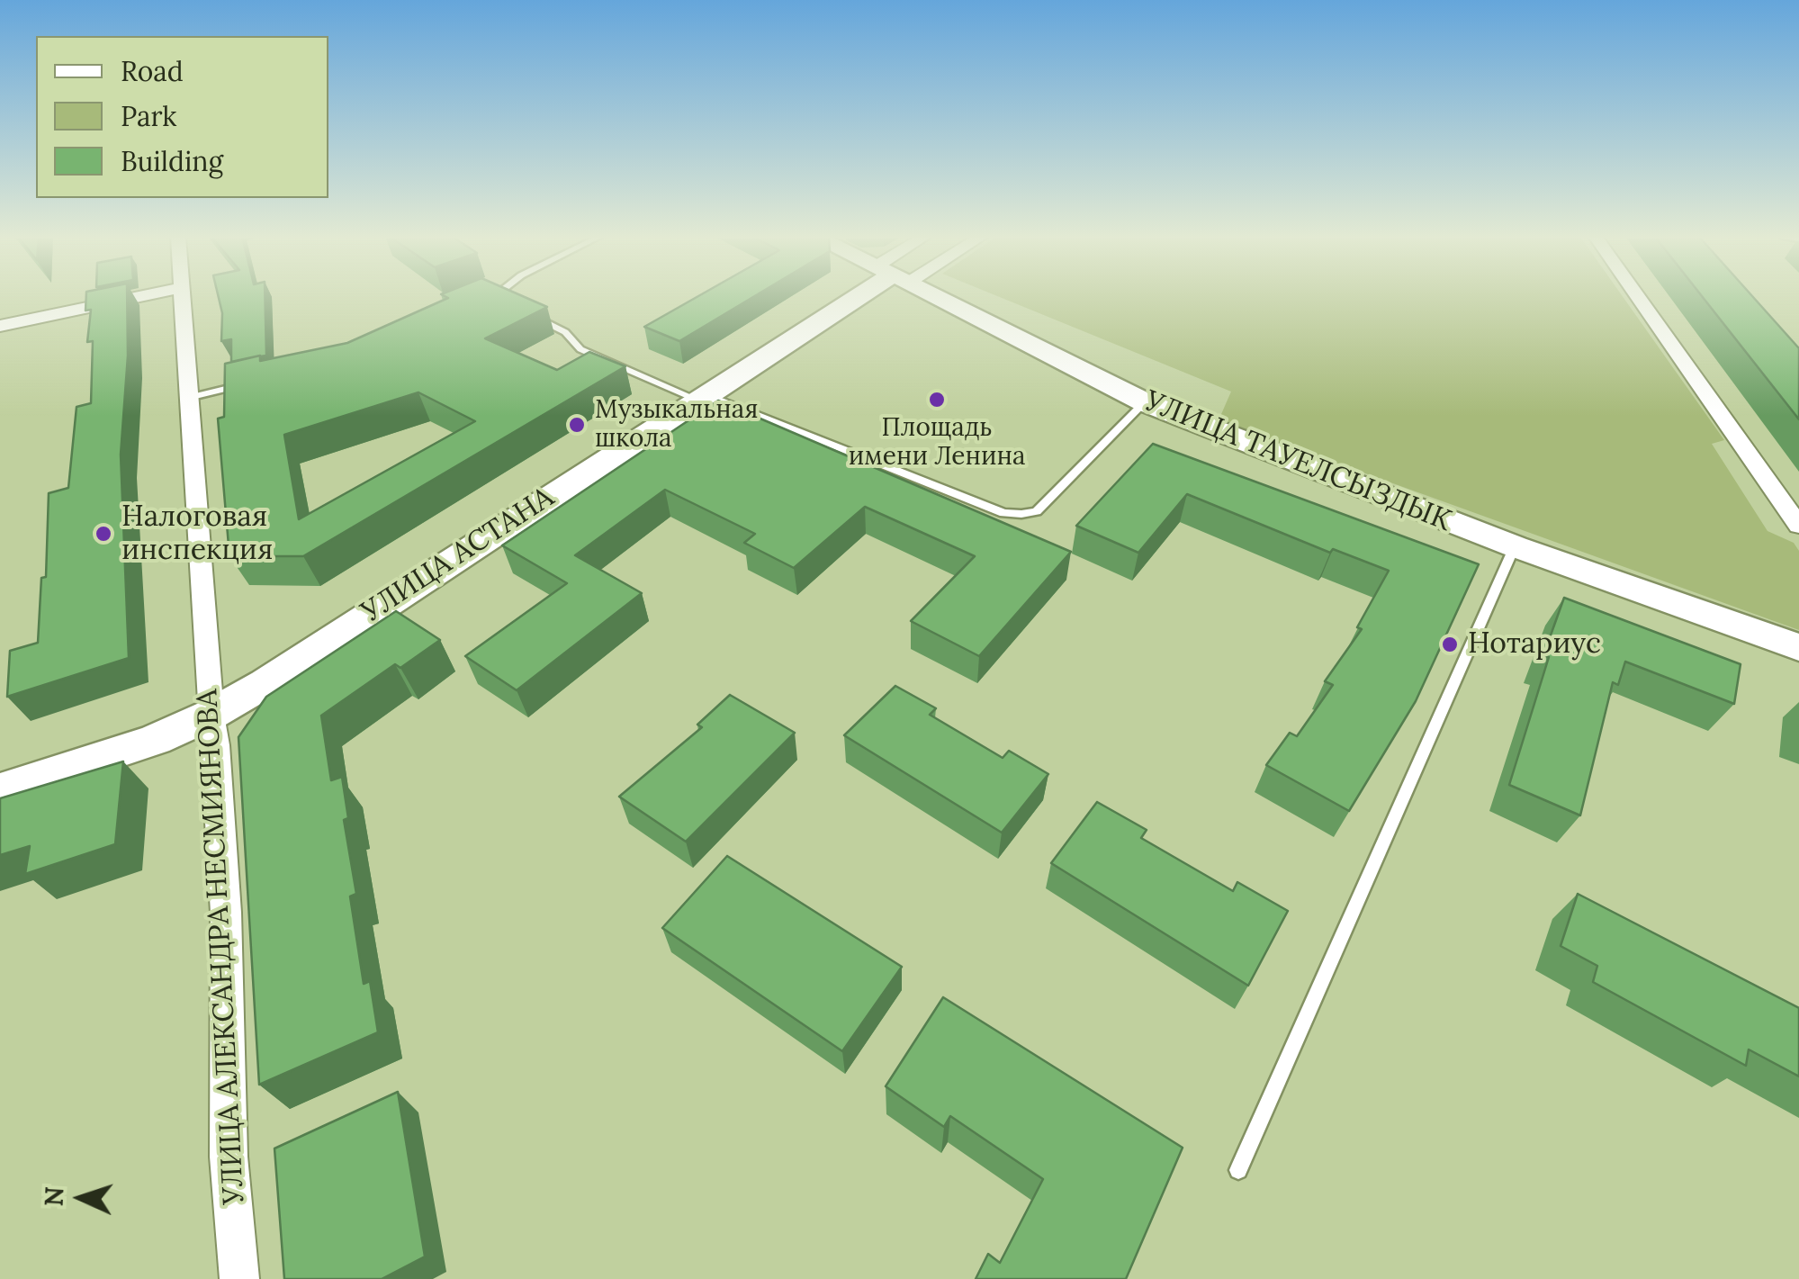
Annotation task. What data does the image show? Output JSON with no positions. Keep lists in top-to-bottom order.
{
  "streets": {
    "street": ["УЛИЦА ТАУЕЛСЫЗДЫК", "УЛИЦА АСТАНА", "УЛИЦА АЛЕКСАНДРА НЕСМИЯНОВА"]
  },
  "crossings": [
    ["УЛИЦА АСТАНА", "УЛИЦА АЛЕКСАНДРА НЕСМИЯНОВА"]
  ],
  "places": [
    "Площадь имени Ленина",
    "Музыкальная школа",
    "Налоговая инспекция",
    "Нотариус"
  ],
  "legend": ["Road", "Park", "Building"],
  "north": "left"
}
